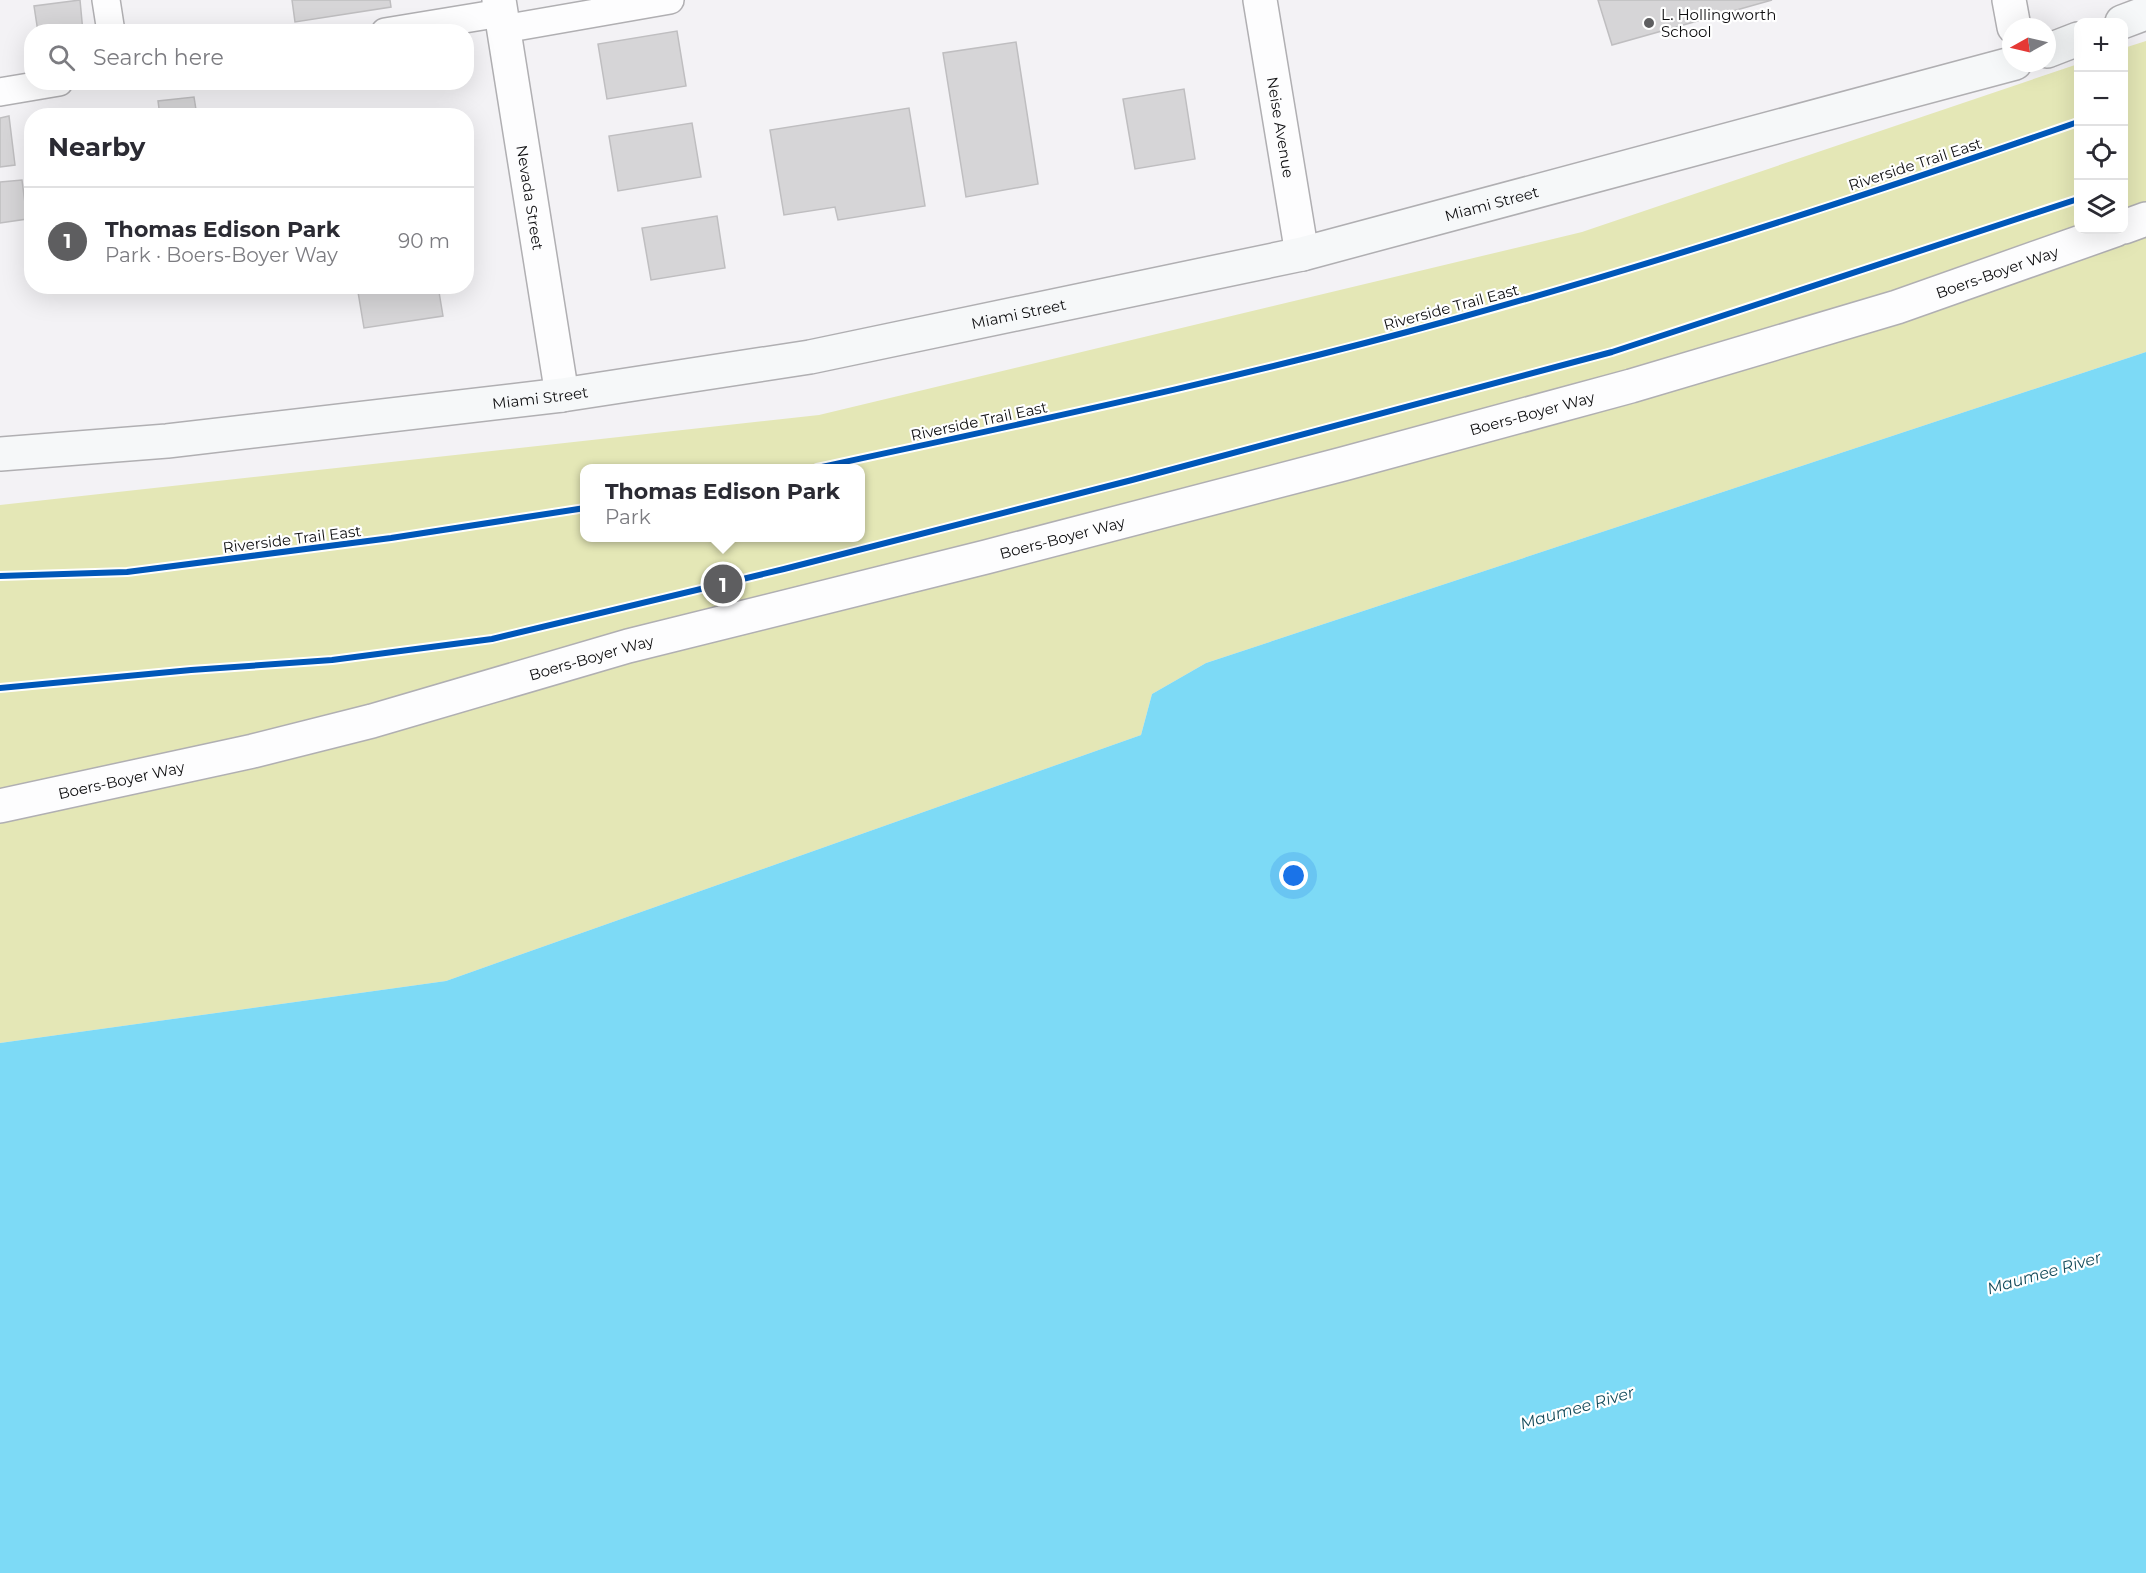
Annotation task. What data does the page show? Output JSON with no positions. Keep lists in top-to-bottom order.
{
  "streets": {
    "street": [
      "Neise Avenue",
      "Nevada Street",
      "Miami Street",
      "Boers-Boyer Way"
    ],
    "cycle path": ["Riverside Trail East"]
  },
  "crossings": [
    ["Neise Avenue", "Miami Street"],
    ["Nevada Street", "Miami Street"]
  ],
  "water": ["Maumee River"],
  "places": ["L. Hollingworth School"],
  "north": "left",
  "page": {
    "map_buttons": ["+", "−"],
    "search": "Search here",
    "heading": "Nearby",
    "list": [
      {
        "mark": "1",
        "name": "Thomas Edison Park",
        "note": "Park · Boers-Boyer Way",
        "value": "90 m"
      }
    ],
    "popup": ["Thomas Edison Park", "Park"],
    "pins": "1"
  }
}
